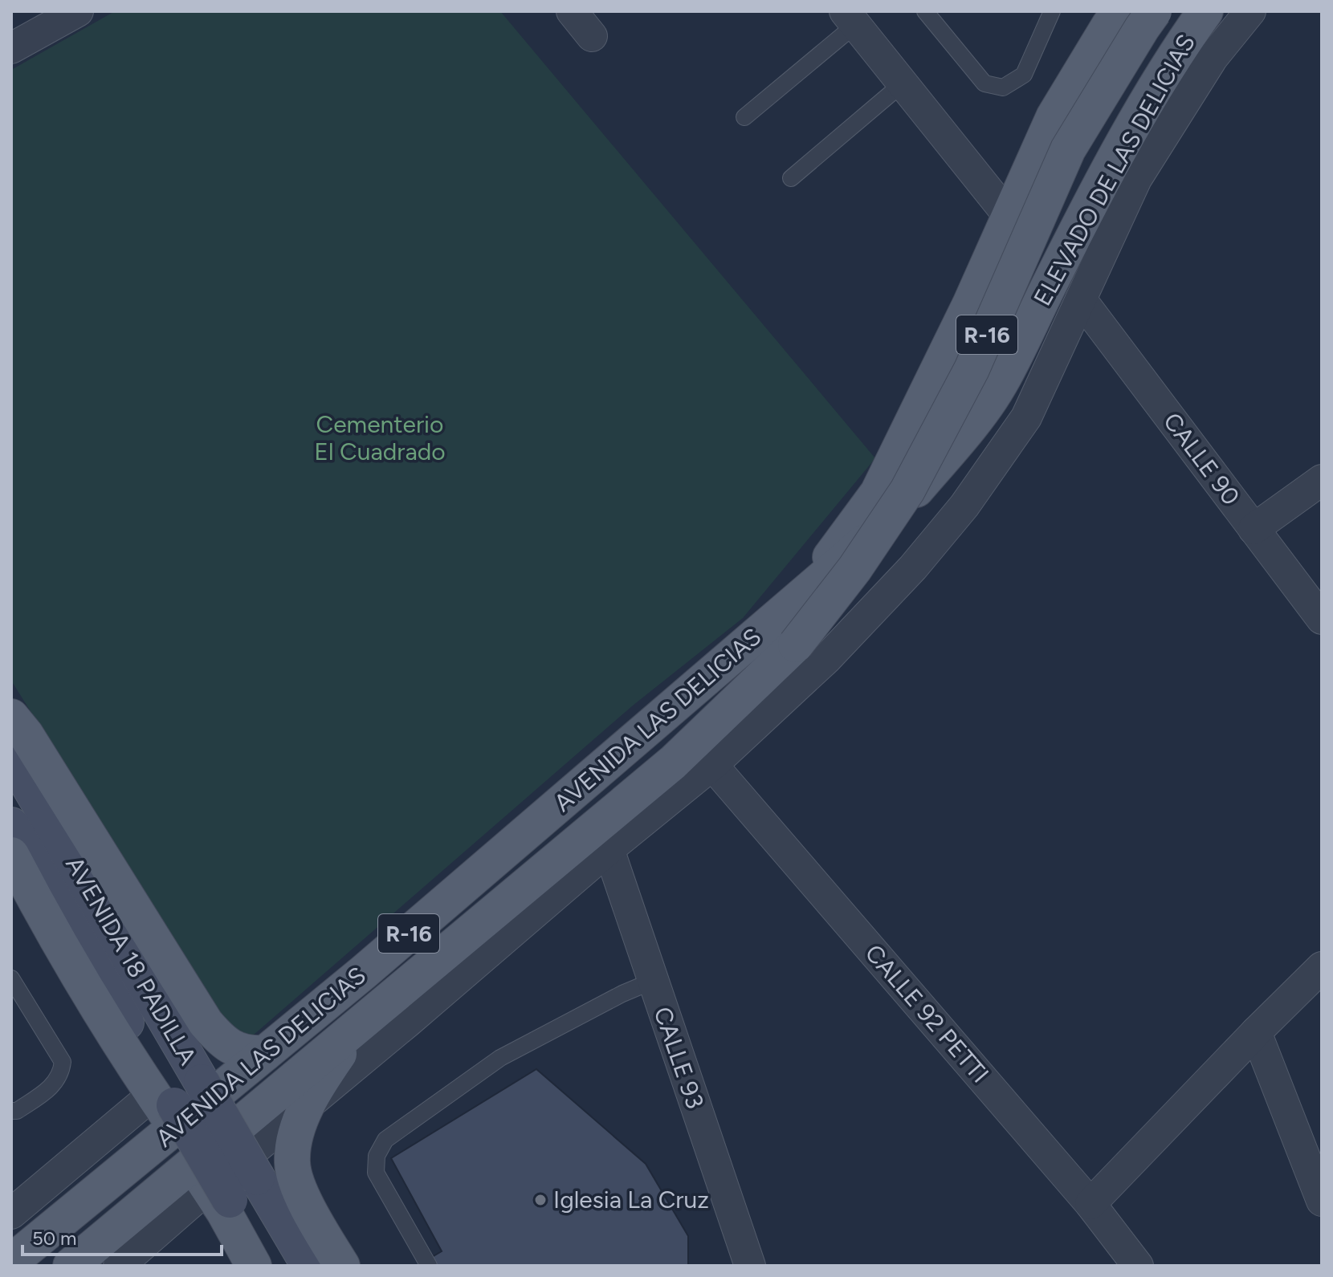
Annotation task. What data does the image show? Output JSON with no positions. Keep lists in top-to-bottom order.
{
  "streets": {
    "main road": ["ELEVADO DE LAS DELICIAS", "R-16", "AVENIDA LAS DELICIAS"],
    "street": [
      "CALLE 90",
      "AVENIDA 18 PADILLA",
      "CALLE 92 PETTI",
      "CALLE 93"
    ]
  },
  "crossings": [
    ["ELEVADO DE LAS DELICIAS", "R-16"],
    ["ELEVADO DE LAS DELICIAS", "AVENIDA LAS DELICIAS"],
    ["R-16", "CALLE 90"],
    ["R-16", "AVENIDA LAS DELICIAS"],
    ["R-16", "CALLE 92 PETTI"],
    ["R-16", "CALLE 93"]
  ],
  "parks": ["Cementerio El Cuadrado"],
  "places": ["Iglesia La Cruz"],
  "scale_bar": "50 m"
}
